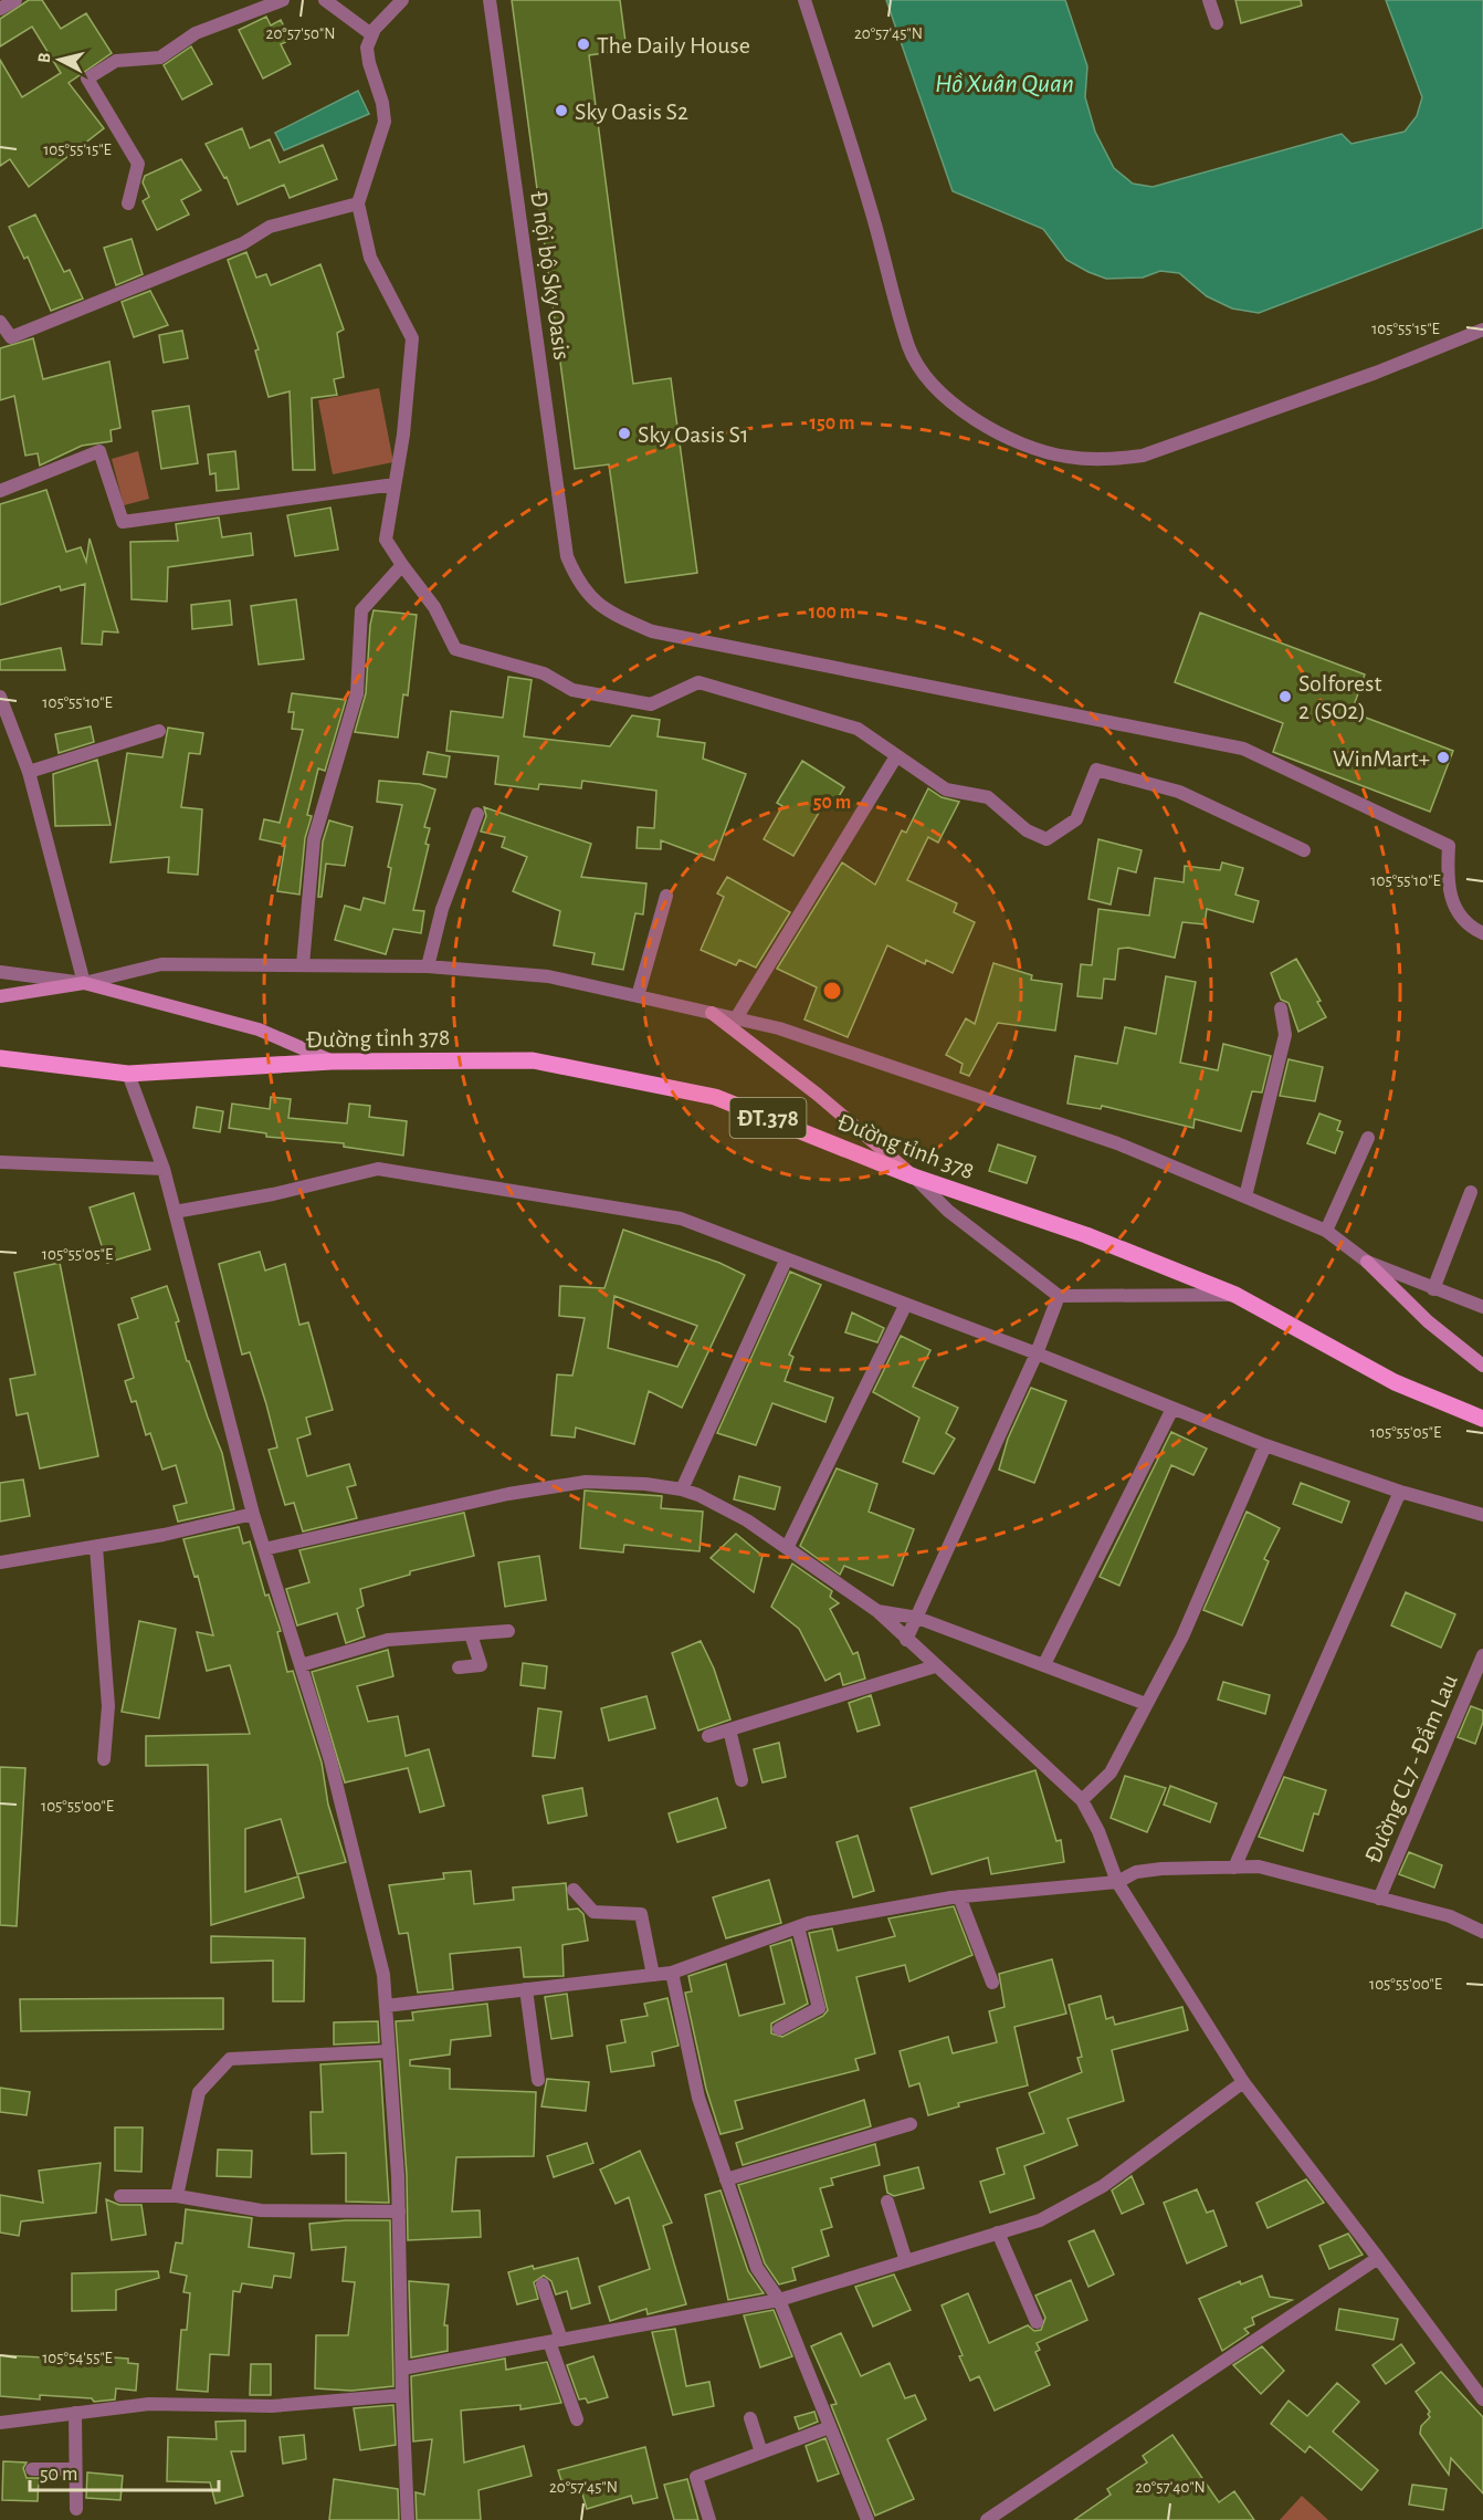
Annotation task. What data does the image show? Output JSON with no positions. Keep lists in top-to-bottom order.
{
  "streets": {
    "main road": ["Đường tỉnh 378", "ĐT.378"],
    "street": ["Đ nội bộ Sky Oasis", "Đường CL7 - Đầm Lau"]
  },
  "water": ["Hồ Xuân Quan"],
  "places": [
    "The Daily House",
    "Sky Oasis S2",
    "Sky Oasis S1",
    "Solforest 2 (SO2)",
    "WinMart+"
  ],
  "scale_bar": "50 m",
  "north": "left",
  "coordinates": [
    "20°57'50\"N",
    "20°57'45\"N",
    "105°55'15\"E",
    "105°55'10\"E",
    "105°55'05\"E",
    "105°55'00\"E",
    "105°54'55\"E",
    "20°57'40\"N"
  ],
  "rings": ["150 m", "100 m", "50 m"]
}
